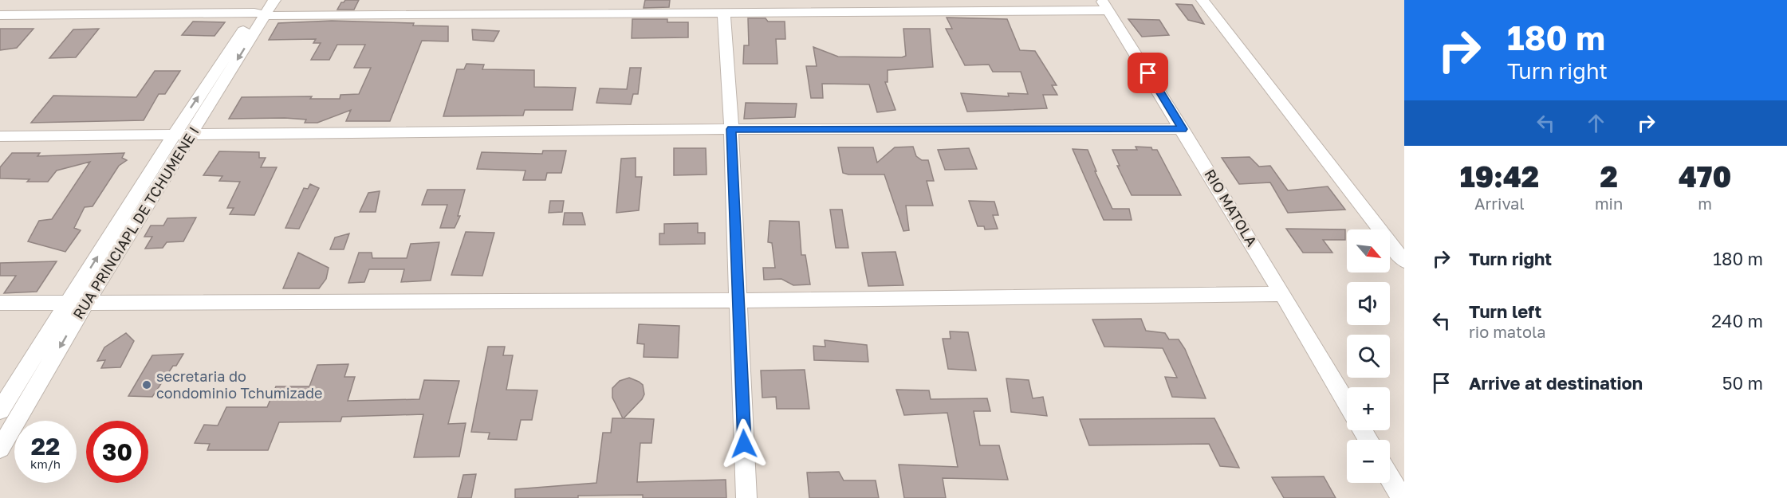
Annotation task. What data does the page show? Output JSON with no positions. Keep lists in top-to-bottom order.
{
  "streets": {
    "street": ["RIO MATOLA", "RUA PRINCIAPL DE TCHUMENE I"]
  },
  "places": ["secretaria do condominio Tchumizade"],
  "north": "bottom right",
  "page": {
    "turn": ["180 m", "Turn right"],
    "eta": [
      "19:42",
      "Arrival",
      "2",
      "min",
      "470",
      "m"
    ],
    "list": [
      {
        "name": "Turn right",
        "value": "180 m"
      },
      {
        "name": "Turn left",
        "note": "rio matola",
        "value": "240 m"
      },
      {
        "name": "Arrive at destination",
        "value": "50 m"
      }
    ],
    "map_buttons": ["+", "−"],
    "speed": "22 km/h",
    "limit": "30"
  }
}
